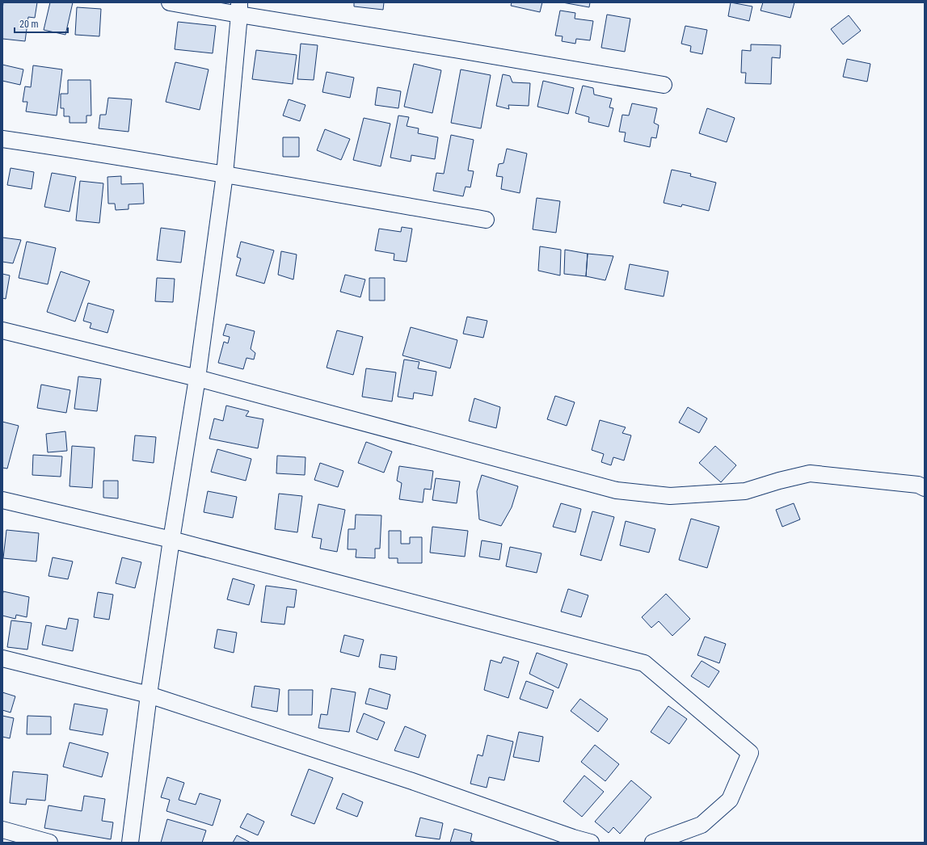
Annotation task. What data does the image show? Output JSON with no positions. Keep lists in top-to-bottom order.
{
  "scale_bar": "20 m"
}
